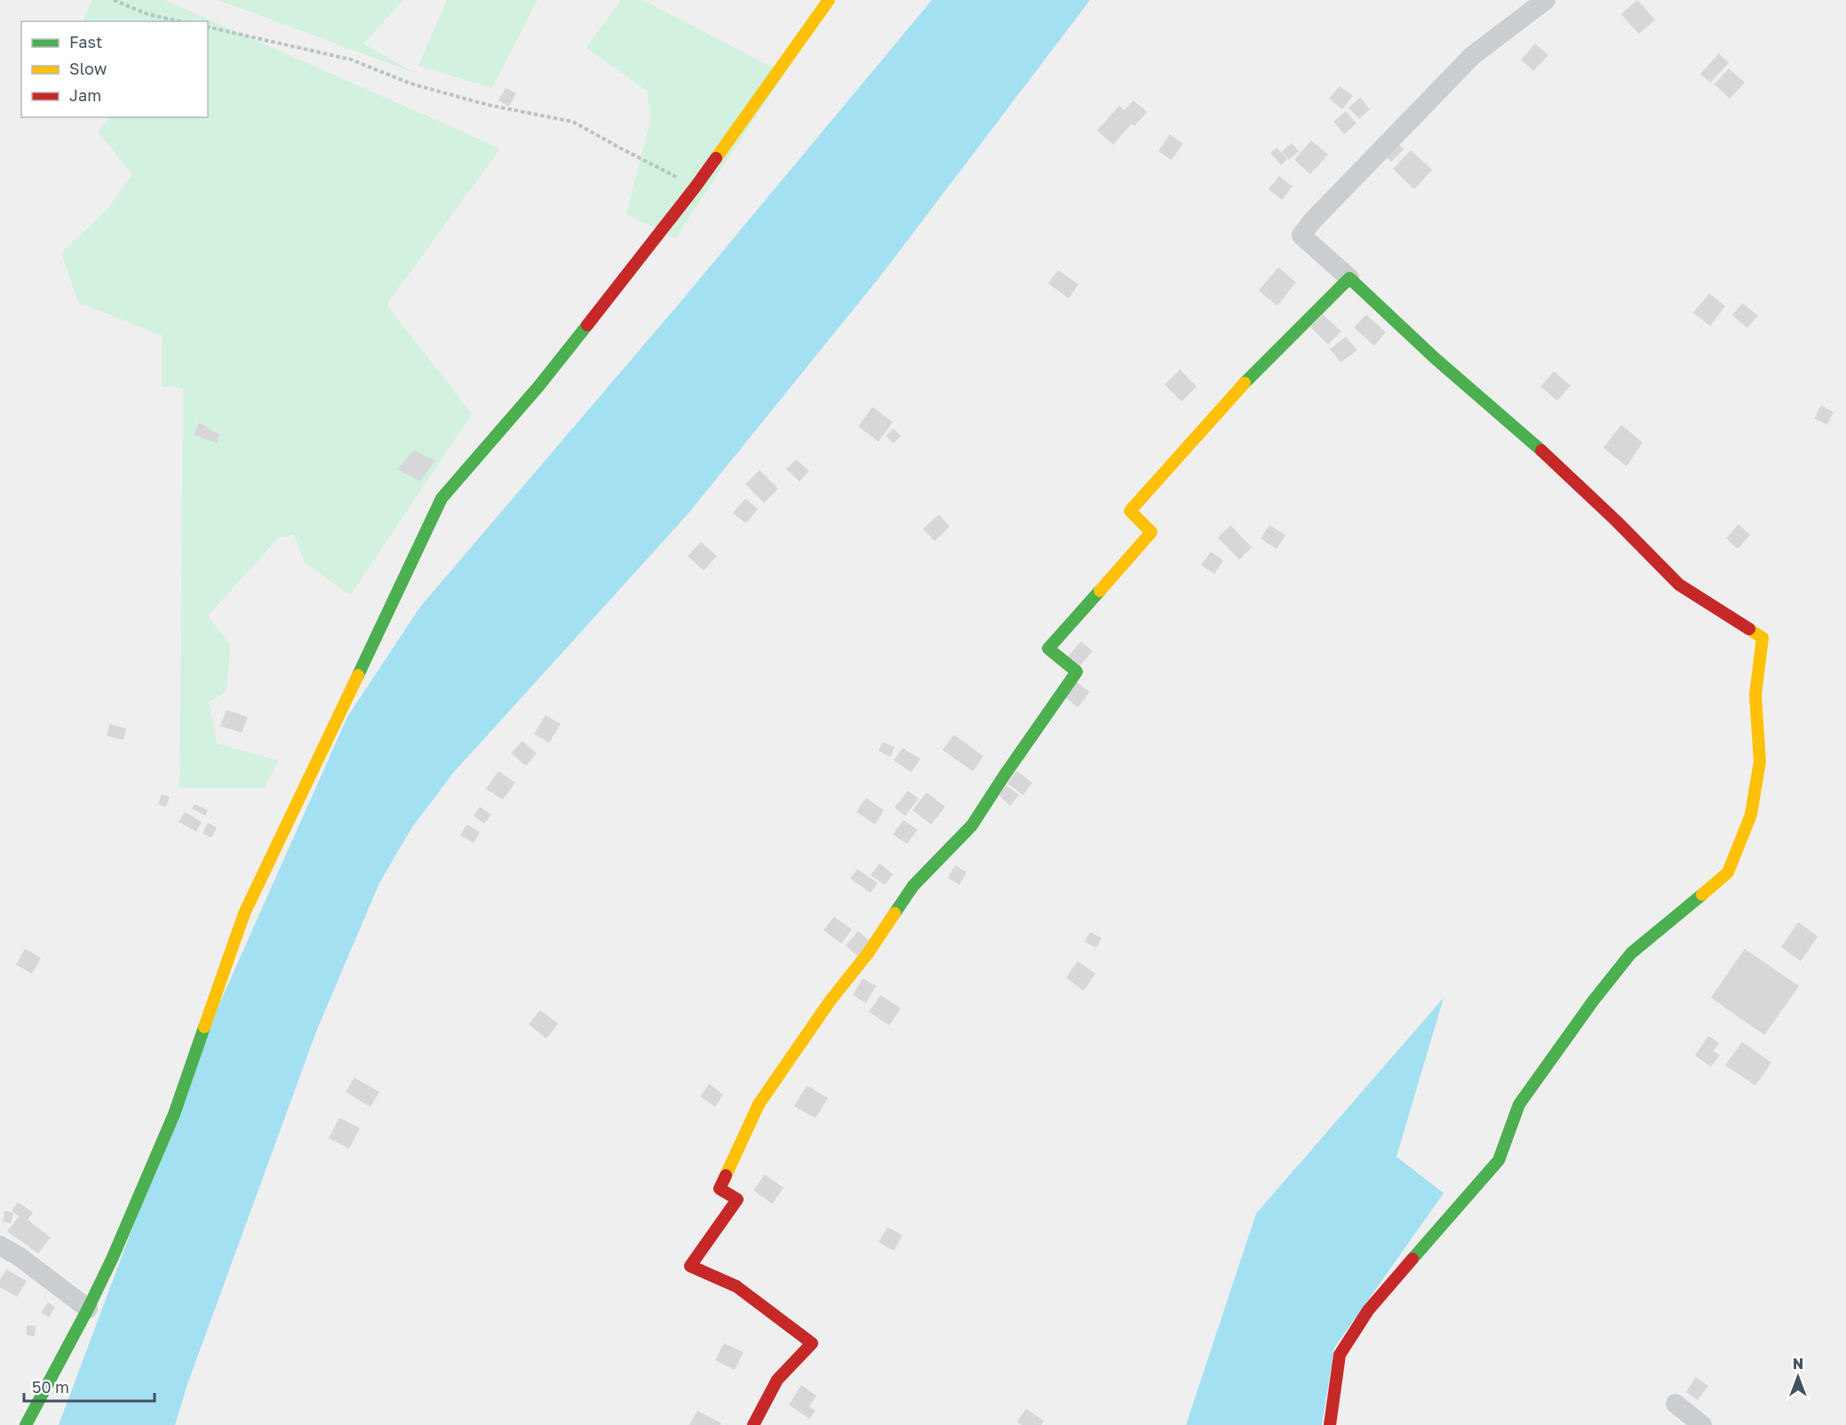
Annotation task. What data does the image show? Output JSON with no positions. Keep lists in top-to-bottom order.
{
  "legend": ["Fast", "Slow", "Jam"],
  "scale_bar": "50 m",
  "north": "top"
}
